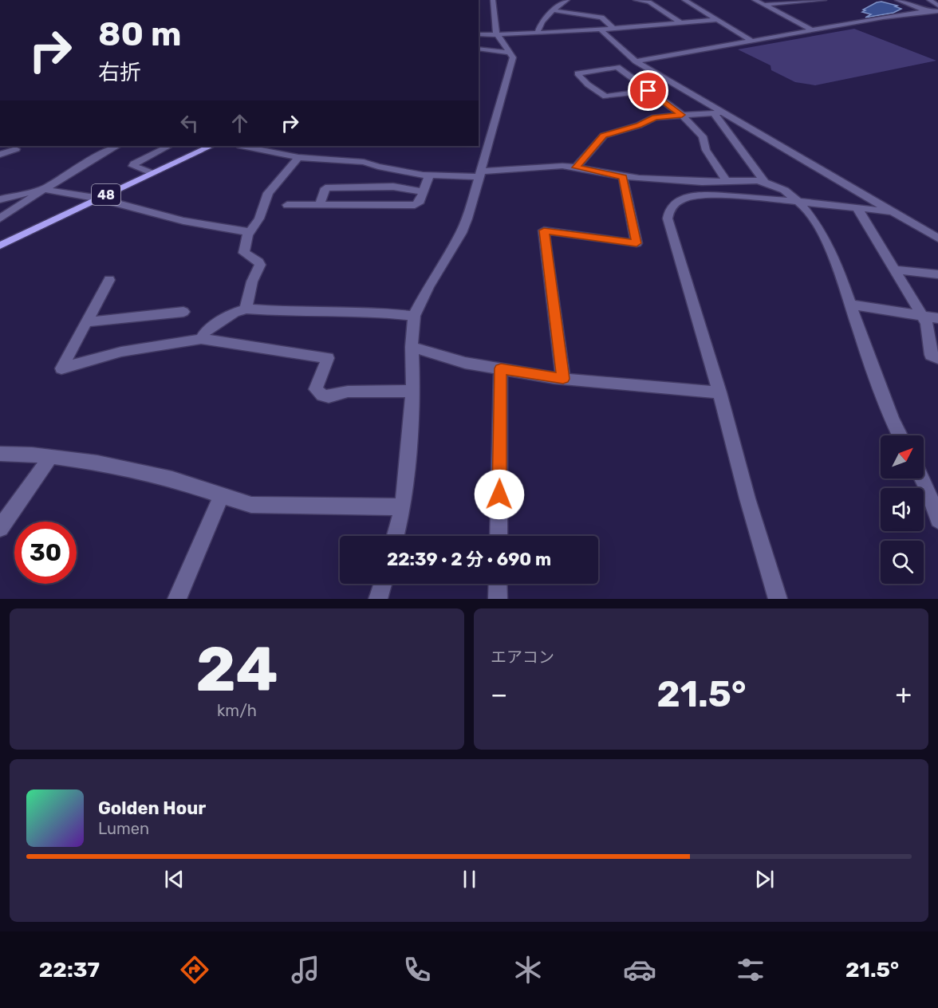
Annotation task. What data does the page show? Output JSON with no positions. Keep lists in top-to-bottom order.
{
  "streets": {
    "main road": ["48"]
  },
  "north": "top right",
  "page": {
    "turn": ["80 m", "右折"],
    "limit": "30",
    "trip": "22:39 · 2 分 · 690 m",
    "tile": [
      ["24", "km/h"],
      "エアコン"
    ],
    "heat": ["−", "21.5°", "+"],
    "song": ["Golden Hour", "Lumen"],
    "tabs": ["22:37", "21.5°"]
  }
}
